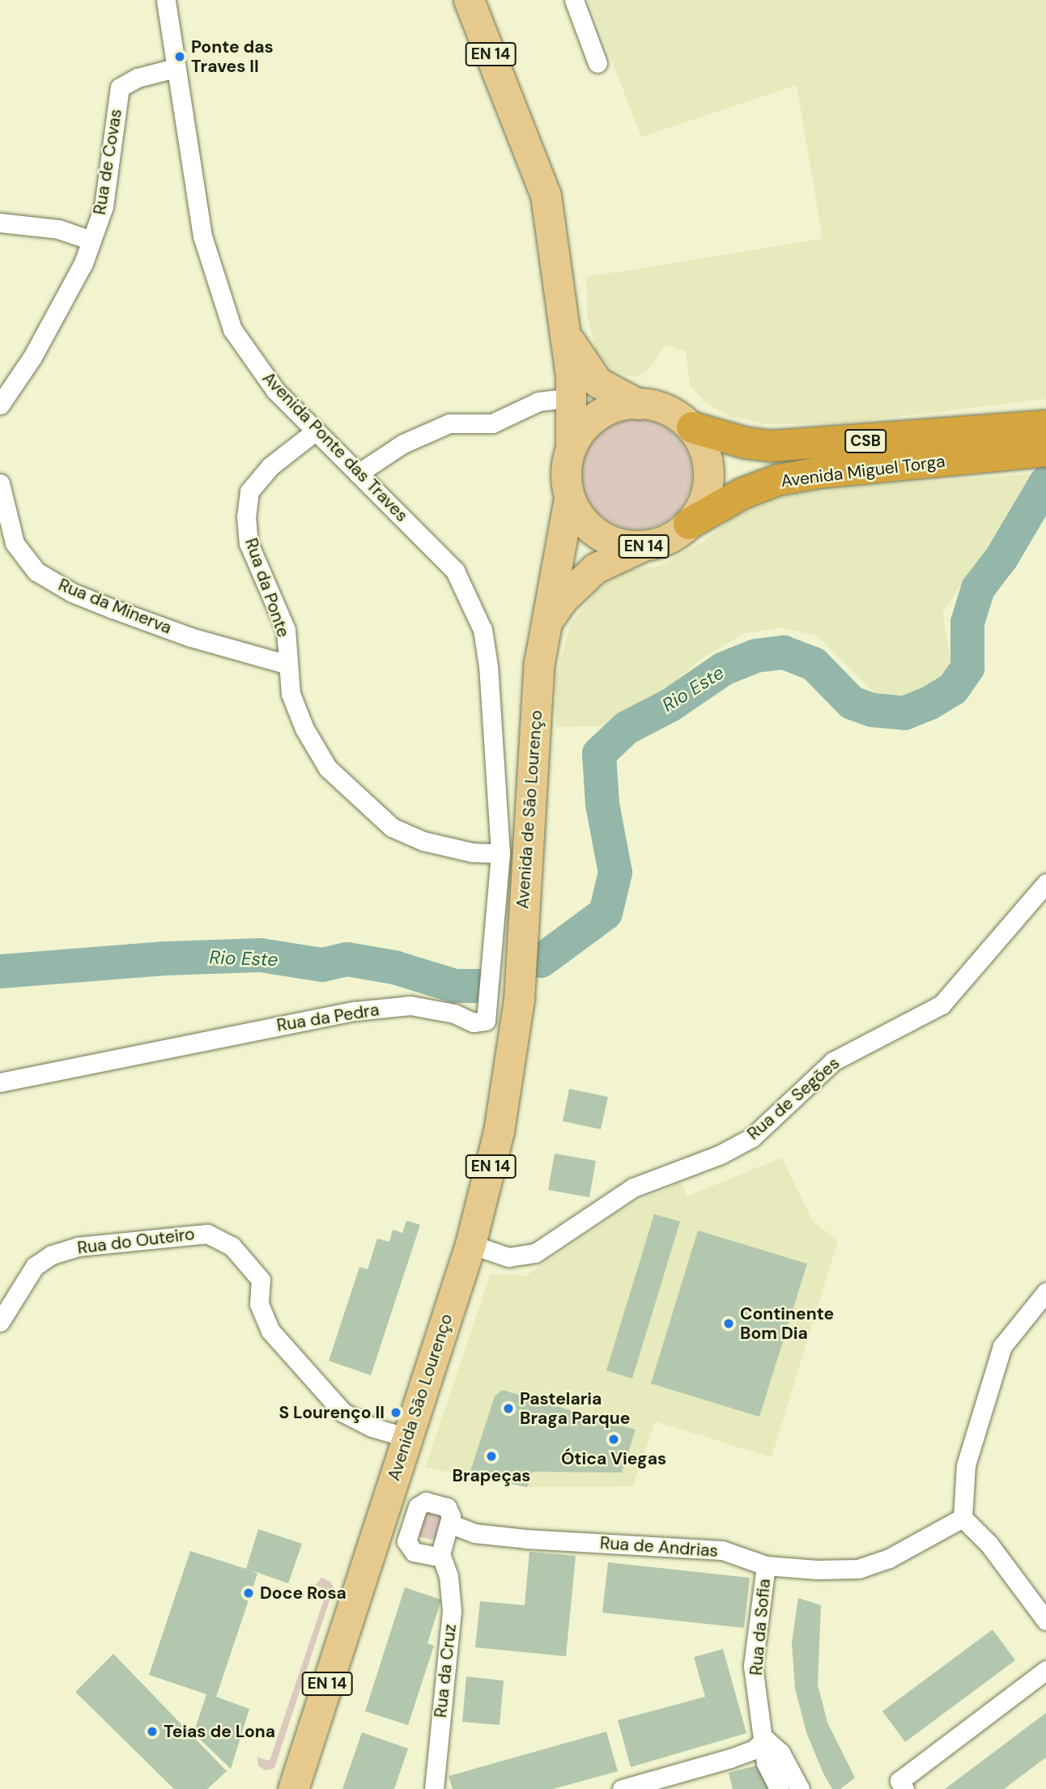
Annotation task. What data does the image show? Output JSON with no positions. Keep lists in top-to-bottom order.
{
  "streets": {
    "highway": ["CSB", "Avenida Miguel Torga"],
    "main road": ["EN 14", "Avenida de São Lourenço", "Avenida São Lourenço"],
    "street": [
      "Rua de Covas",
      "Avenida Ponte das Traves",
      "Rua da Ponte",
      "Rua da Minerva",
      "Rua da Pedra",
      "Rua de Segões",
      "Rua do Outeiro",
      "Rua de Andrias",
      "Rua da Sofia",
      "Rua da Cruz"
    ]
  },
  "crossings": [
    ["Rua de Covas", "Avenida Ponte das Traves"],
    ["Avenida Ponte das Traves", "Rua da Ponte"],
    ["Avenida Ponte das Traves", "Rua da Pedra"],
    ["Avenida Miguel Torga", "Avenida de São Lourenço"],
    ["Rua da Ponte", "Rua da Minerva"],
    ["Rua da Ponte", "Rua da Pedra"],
    ["Avenida de São Lourenço", "Avenida São Lourenço"],
    ["Rua de Segões", "Avenida São Lourenço"],
    ["Rua do Outeiro", "Avenida São Lourenço"],
    ["Rua de Andrias", "Rua da Sofia"],
    ["Rua de Andrias", "Rua da Cruz"]
  ],
  "water": ["Rio Este"],
  "places": [
    "Ponte das Traves II",
    "Continente Bom Dia",
    "Pastelaria Braga Parque",
    "S Lourenço II",
    "Ótica Viegas",
    "Brapeças",
    "Doce Rosa",
    "Teias de Lona"
  ]
}
